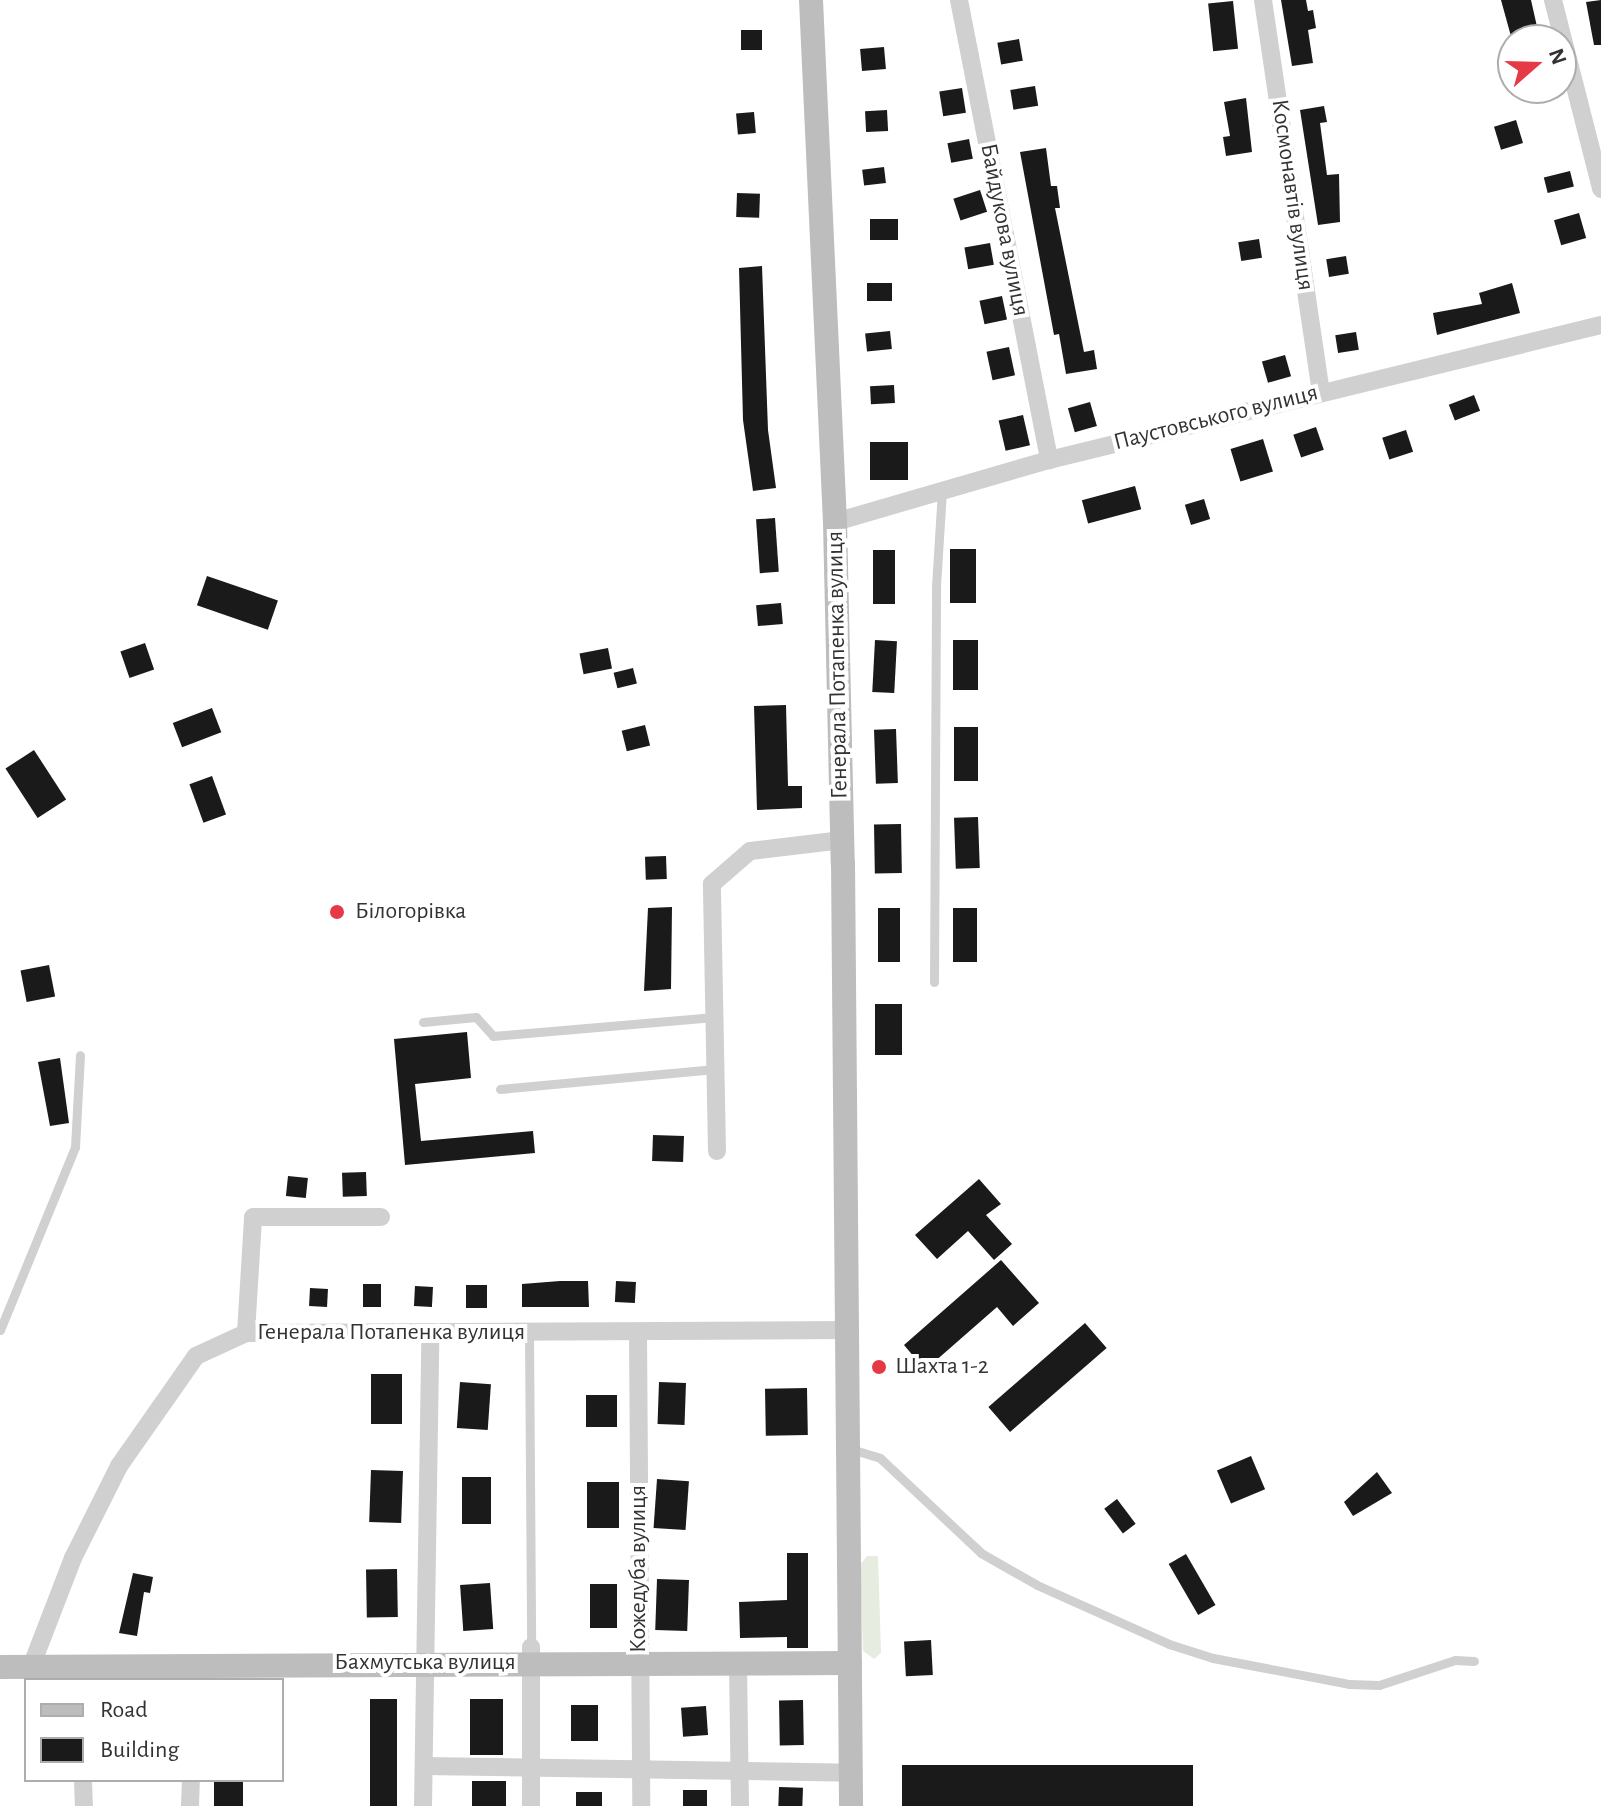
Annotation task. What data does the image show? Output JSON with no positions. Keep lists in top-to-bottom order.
{
  "streets": {
    "main road": ["Генерала Потапенка вулиця", "Бахмутська вулиця"],
    "street": [
      "Космонавтів вулиця",
      "Байдукова вулиця",
      "Паустовського вулиця",
      "Кожедуба вулиця"
    ]
  },
  "crossings": [
    ["Космонавтів вулиця", "Паустовського вулиця"],
    ["Байдукова вулиця", "Паустовського вулиця"],
    ["Паустовського вулиця", "Генерала Потапенка вулиця"],
    ["Генерала Потапенка вулиця", "Кожедуба вулиця"],
    ["Генерала Потапенка вулиця", "Бахмутська вулиця"],
    ["Кожедуба вулиця", "Бахмутська вулиця"]
  ],
  "places": ["Білогорівка", "Шахта 1-2"],
  "legend": ["Road", "Building"],
  "north": "right"
}
